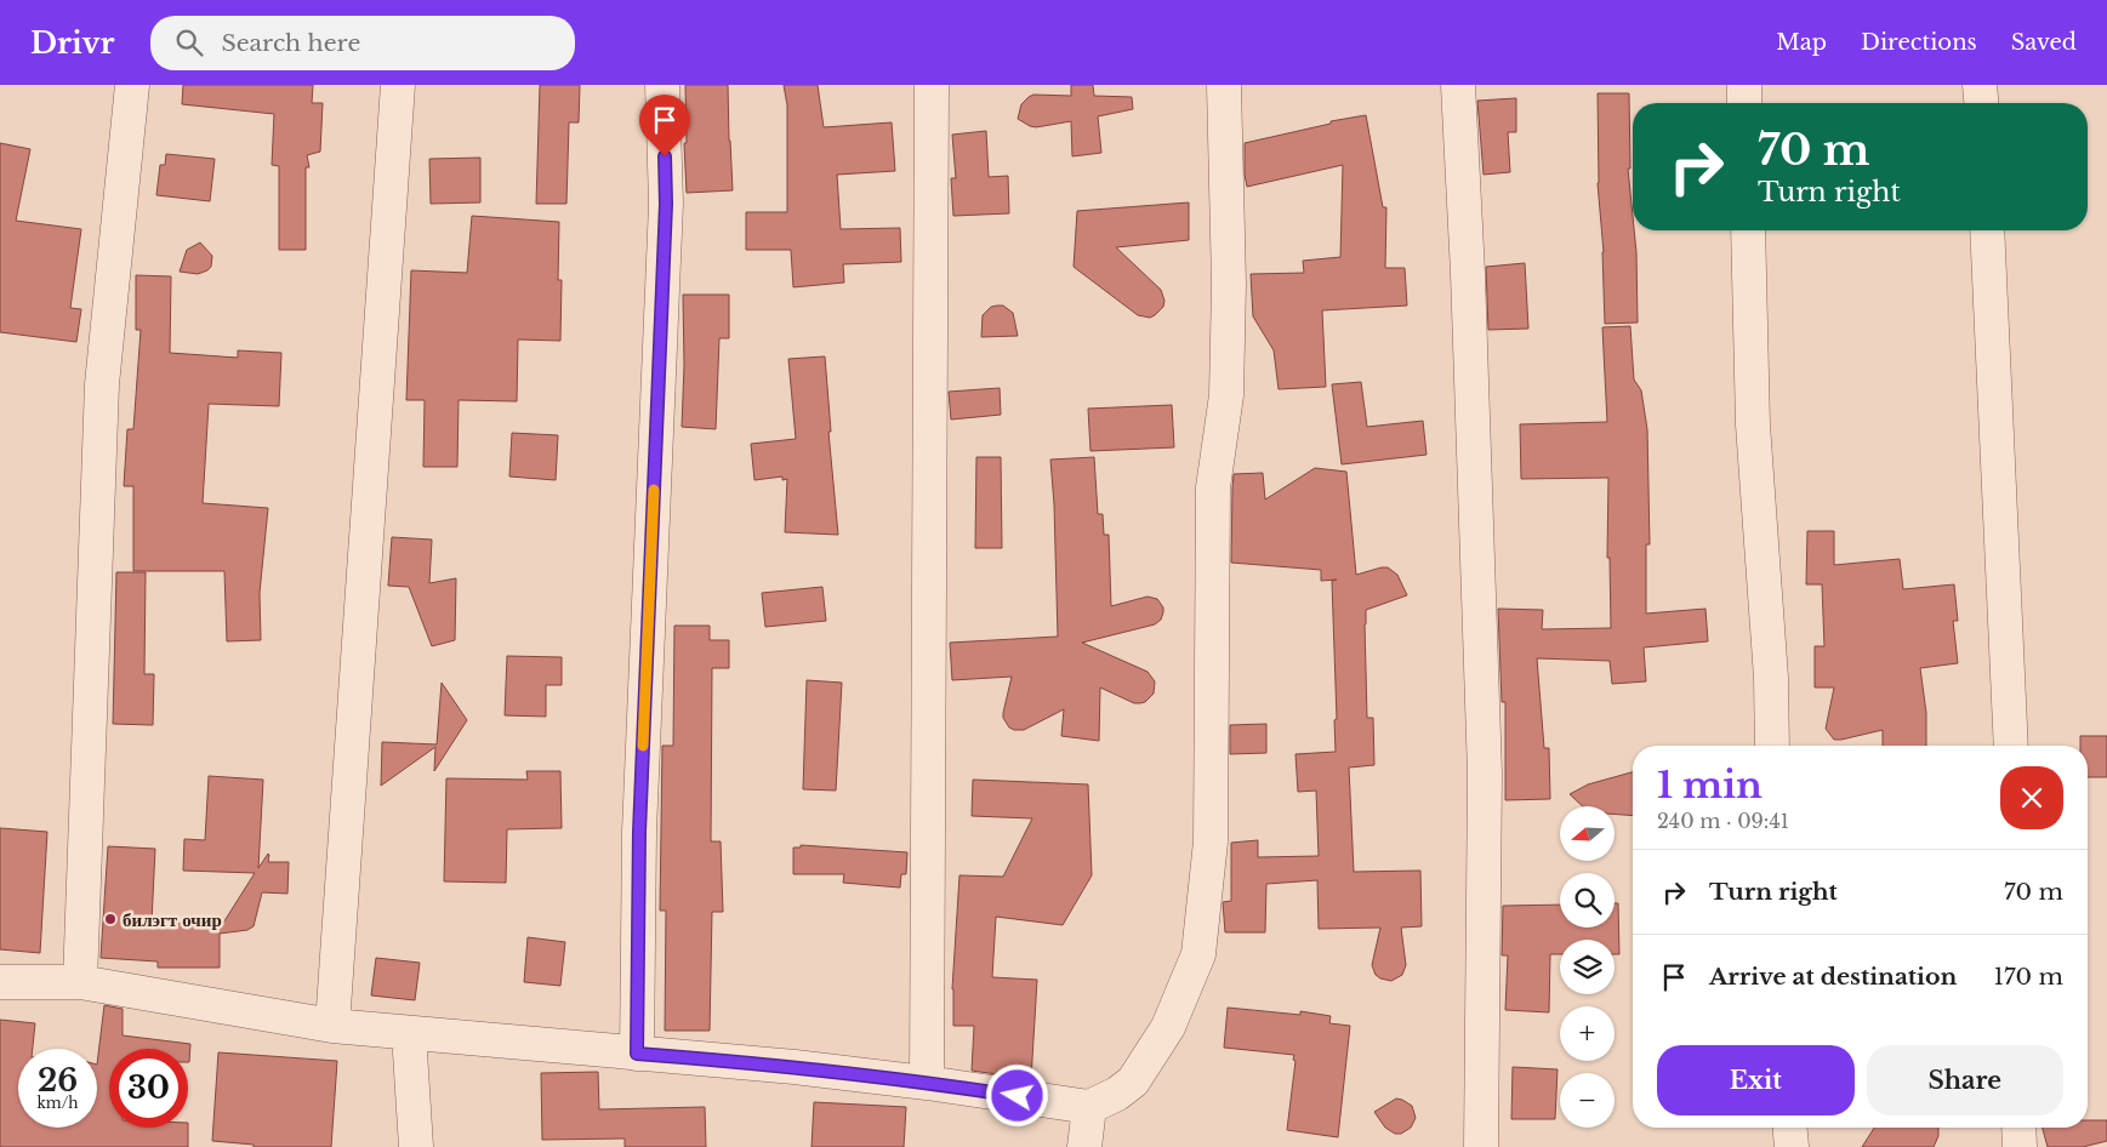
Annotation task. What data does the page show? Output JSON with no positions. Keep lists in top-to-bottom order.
{
  "places": ["билэгт очир"],
  "north": "left",
  "page": {
    "header": "Drivr",
    "search": "Search here",
    "nav": ["Map", "Directions", "Saved"],
    "turn": ["70 m", "Turn right"],
    "heading": ["1 min", "240 m · 09:41"],
    "map_buttons": ["+", "−"],
    "list": [
      {
        "name": "Turn right",
        "value": "70 m"
      },
      {
        "name": "Arrive at destination",
        "value": "170 m"
      }
    ],
    "buttons": ["Exit", "Share"],
    "speed": "26 km/h",
    "limit": "30"
  }
}
